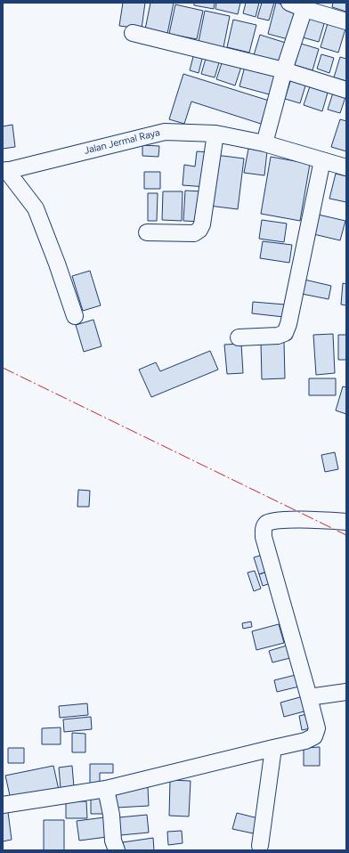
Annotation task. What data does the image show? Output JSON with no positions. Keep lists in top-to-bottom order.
{
  "streets": {
    "street": ["Jalan Jermal Raya"]
  }
}
